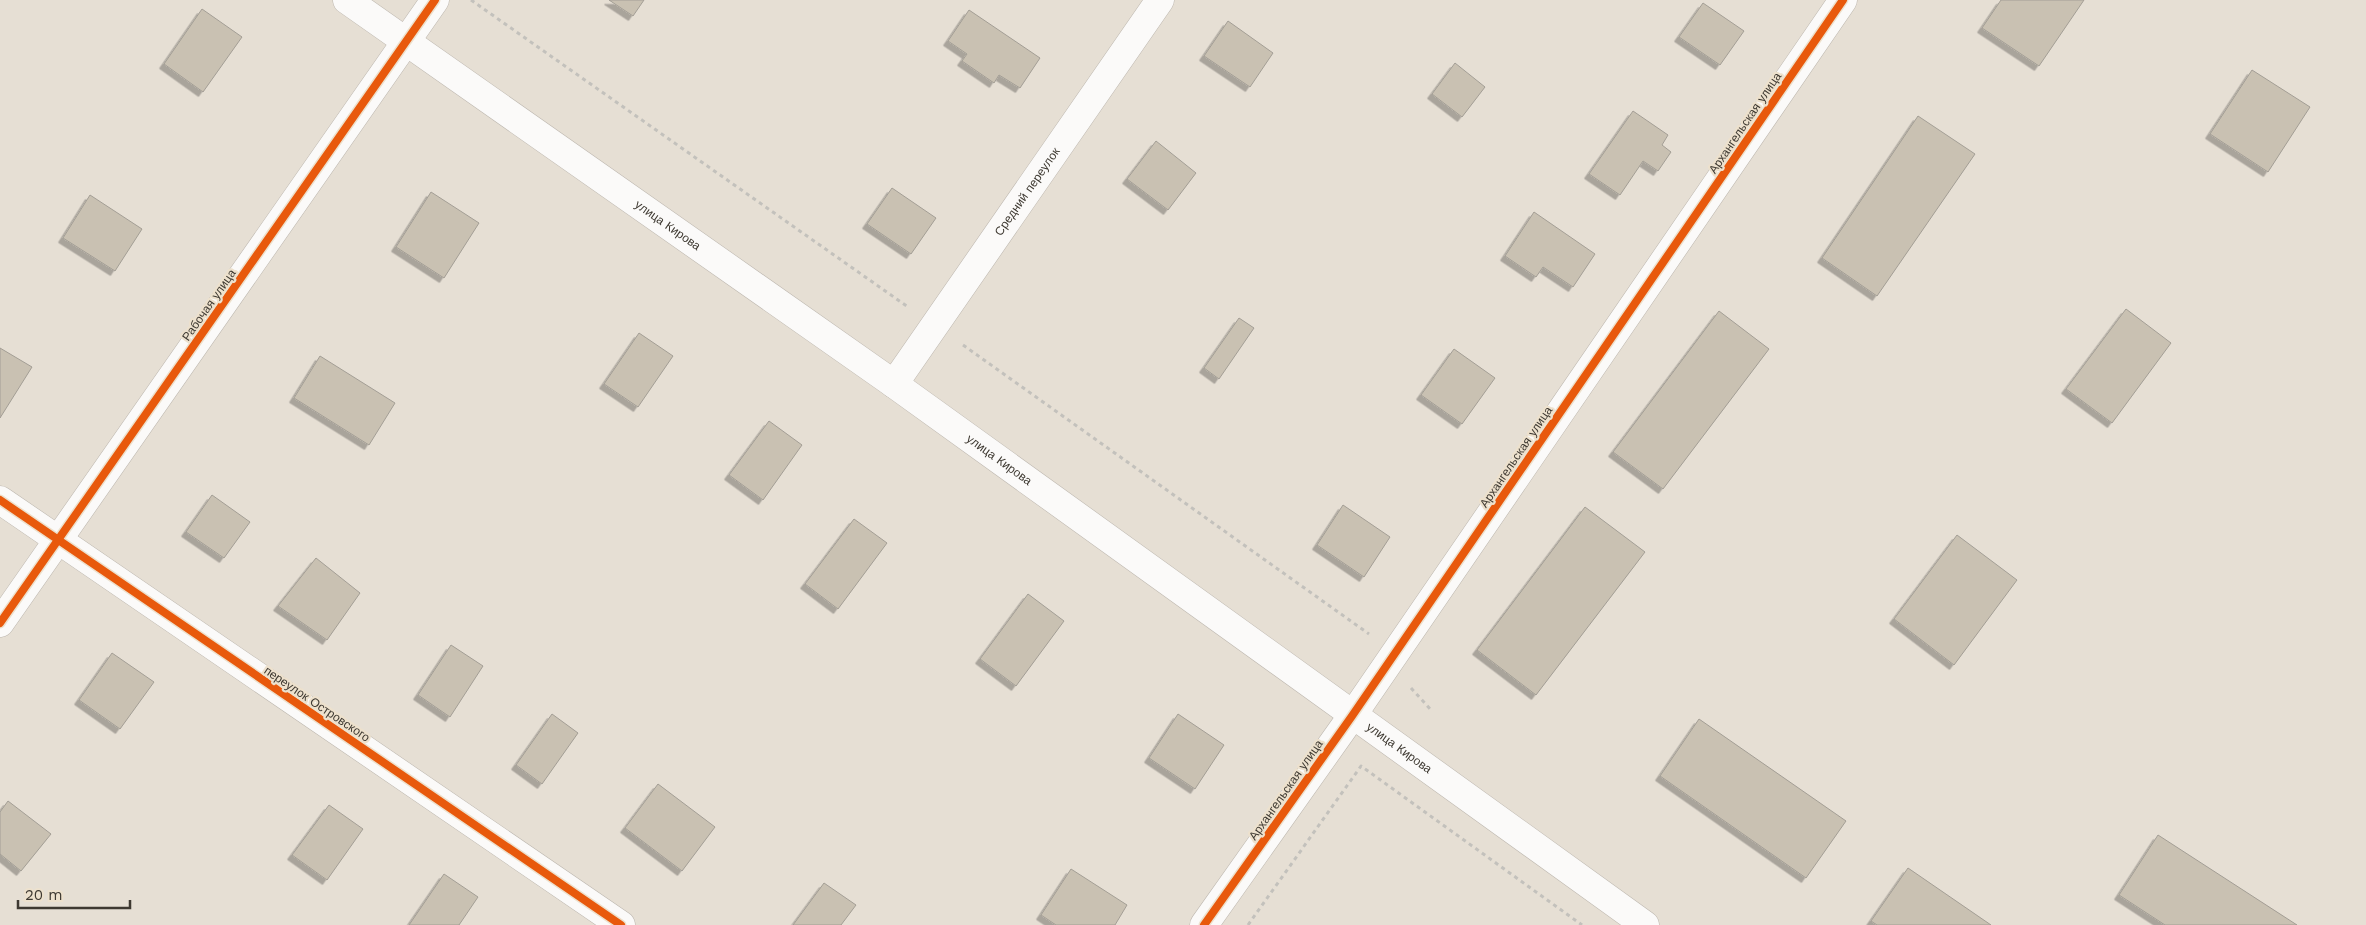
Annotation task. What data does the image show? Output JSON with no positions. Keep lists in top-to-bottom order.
{
  "streets": {
    "street": [
      "Архангельская улица",
      "Средний переулок",
      "улица Кирова",
      "Рабочая улица",
      "переулок Островского"
    ]
  },
  "crossings": [
    ["Архангельская улица", "улица Кирова"],
    ["Средний переулок", "улица Кирова"],
    ["улица Кирова", "Рабочая улица"],
    ["Рабочая улица", "переулок Островского"]
  ],
  "scale_bar": "20 m"
}
